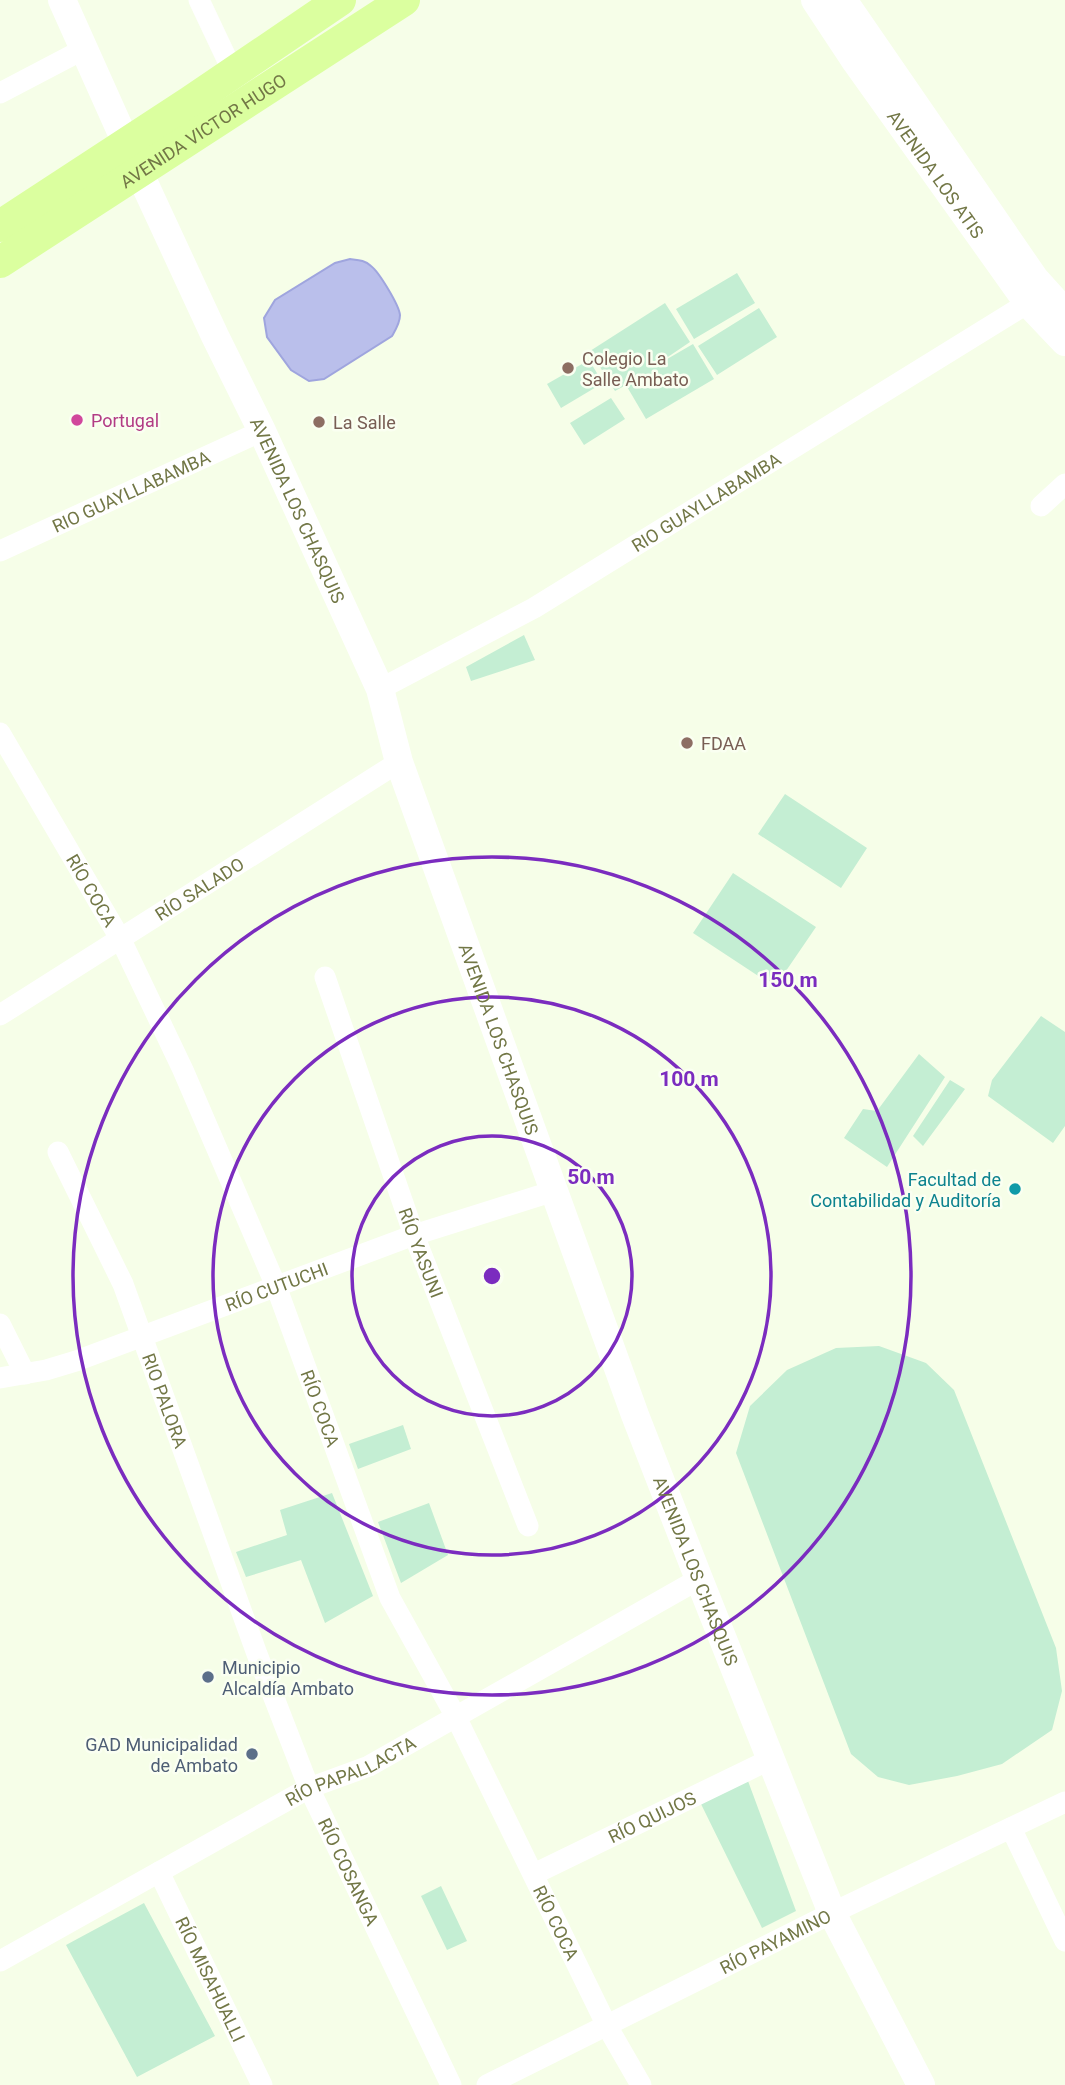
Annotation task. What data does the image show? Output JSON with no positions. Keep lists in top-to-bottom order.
{
  "streets": {
    "main road": ["AVENIDA VICTOR HUGO"],
    "street": [
      "AVENIDA LOS ATIS",
      "RIO GUAYLLABAMBA",
      "AVENIDA LOS CHASQUIS",
      "RÍO SALADO",
      "RÍO COCA",
      "RÍO YASUNI",
      "RÍO CUTUCHI",
      "RIO PALORA",
      "RÍO PAPALLACTA",
      "RÍO QUIJOS",
      "RÍO COSANGA",
      "RÍO PAYAMINO",
      "RÍO MISAHUALLI"
    ]
  },
  "crossings": [
    ["AVENIDA VICTOR HUGO", "AVENIDA LOS CHASQUIS"],
    ["AVENIDA LOS ATIS", "RIO GUAYLLABAMBA"],
    ["RIO GUAYLLABAMBA", "AVENIDA LOS CHASQUIS"],
    ["AVENIDA LOS CHASQUIS", "RÍO SALADO"],
    ["AVENIDA LOS CHASQUIS", "RÍO CUTUCHI"],
    ["AVENIDA LOS CHASQUIS", "RÍO PAPALLACTA"],
    ["AVENIDA LOS CHASQUIS", "RÍO QUIJOS"],
    ["AVENIDA LOS CHASQUIS", "RÍO PAYAMINO"],
    ["RÍO SALADO", "RÍO COCA"],
    ["RÍO COCA", "RÍO CUTUCHI"],
    ["RÍO COCA", "RÍO PAPALLACTA"],
    ["RÍO COCA", "RÍO QUIJOS"],
    ["RÍO COCA", "RÍO PAYAMINO"],
    ["RÍO YASUNI", "RÍO CUTUCHI"],
    ["RÍO CUTUCHI", "RIO PALORA"],
    ["RIO PALORA", "RÍO COSANGA"],
    ["RÍO PAPALLACTA", "RÍO COSANGA"],
    ["RÍO PAPALLACTA", "RÍO MISAHUALLI"]
  ],
  "places": [
    "Colegio La Salle Ambato",
    "Portugal",
    "La Salle",
    "FDAA",
    "Facultad de Contabilidad y Auditoría",
    "Municipio Alcaldía Ambato",
    "GAD Municipalidad de Ambato"
  ],
  "rings": ["150 m", "100 m", "50 m"]
}
